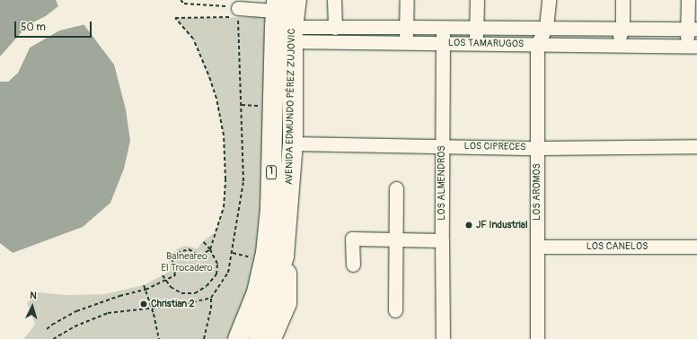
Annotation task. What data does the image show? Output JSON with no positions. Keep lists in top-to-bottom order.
{
  "streets": {
    "highway": ["AVENIDA EDMUNDO PÉREZ ZUJOVIC", "1"],
    "street": [
      "LOS TAMARUGOS",
      "LOS CIPRECES",
      "LOS ALMENDROS",
      "LOS AROMOS",
      "LOS CANELOS"
    ]
  },
  "crossings": [
    ["LOS TAMARUGOS", "AVENIDA EDMUNDO PÉREZ ZUJOVIC"],
    ["LOS TAMARUGOS", "LOS ALMENDROS"],
    ["LOS TAMARUGOS", "LOS AROMOS"],
    ["AVENIDA EDMUNDO PÉREZ ZUJOVIC", "LOS CIPRECES"],
    ["LOS CIPRECES", "LOS ALMENDROS"],
    ["LOS CIPRECES", "LOS AROMOS"],
    ["LOS AROMOS", "LOS CANELOS"]
  ],
  "parks": ["Balneareo El Trocadero"],
  "places": ["JF Industrial", "Christian 2"],
  "scale_bar": "50 m",
  "north": "top"
}
